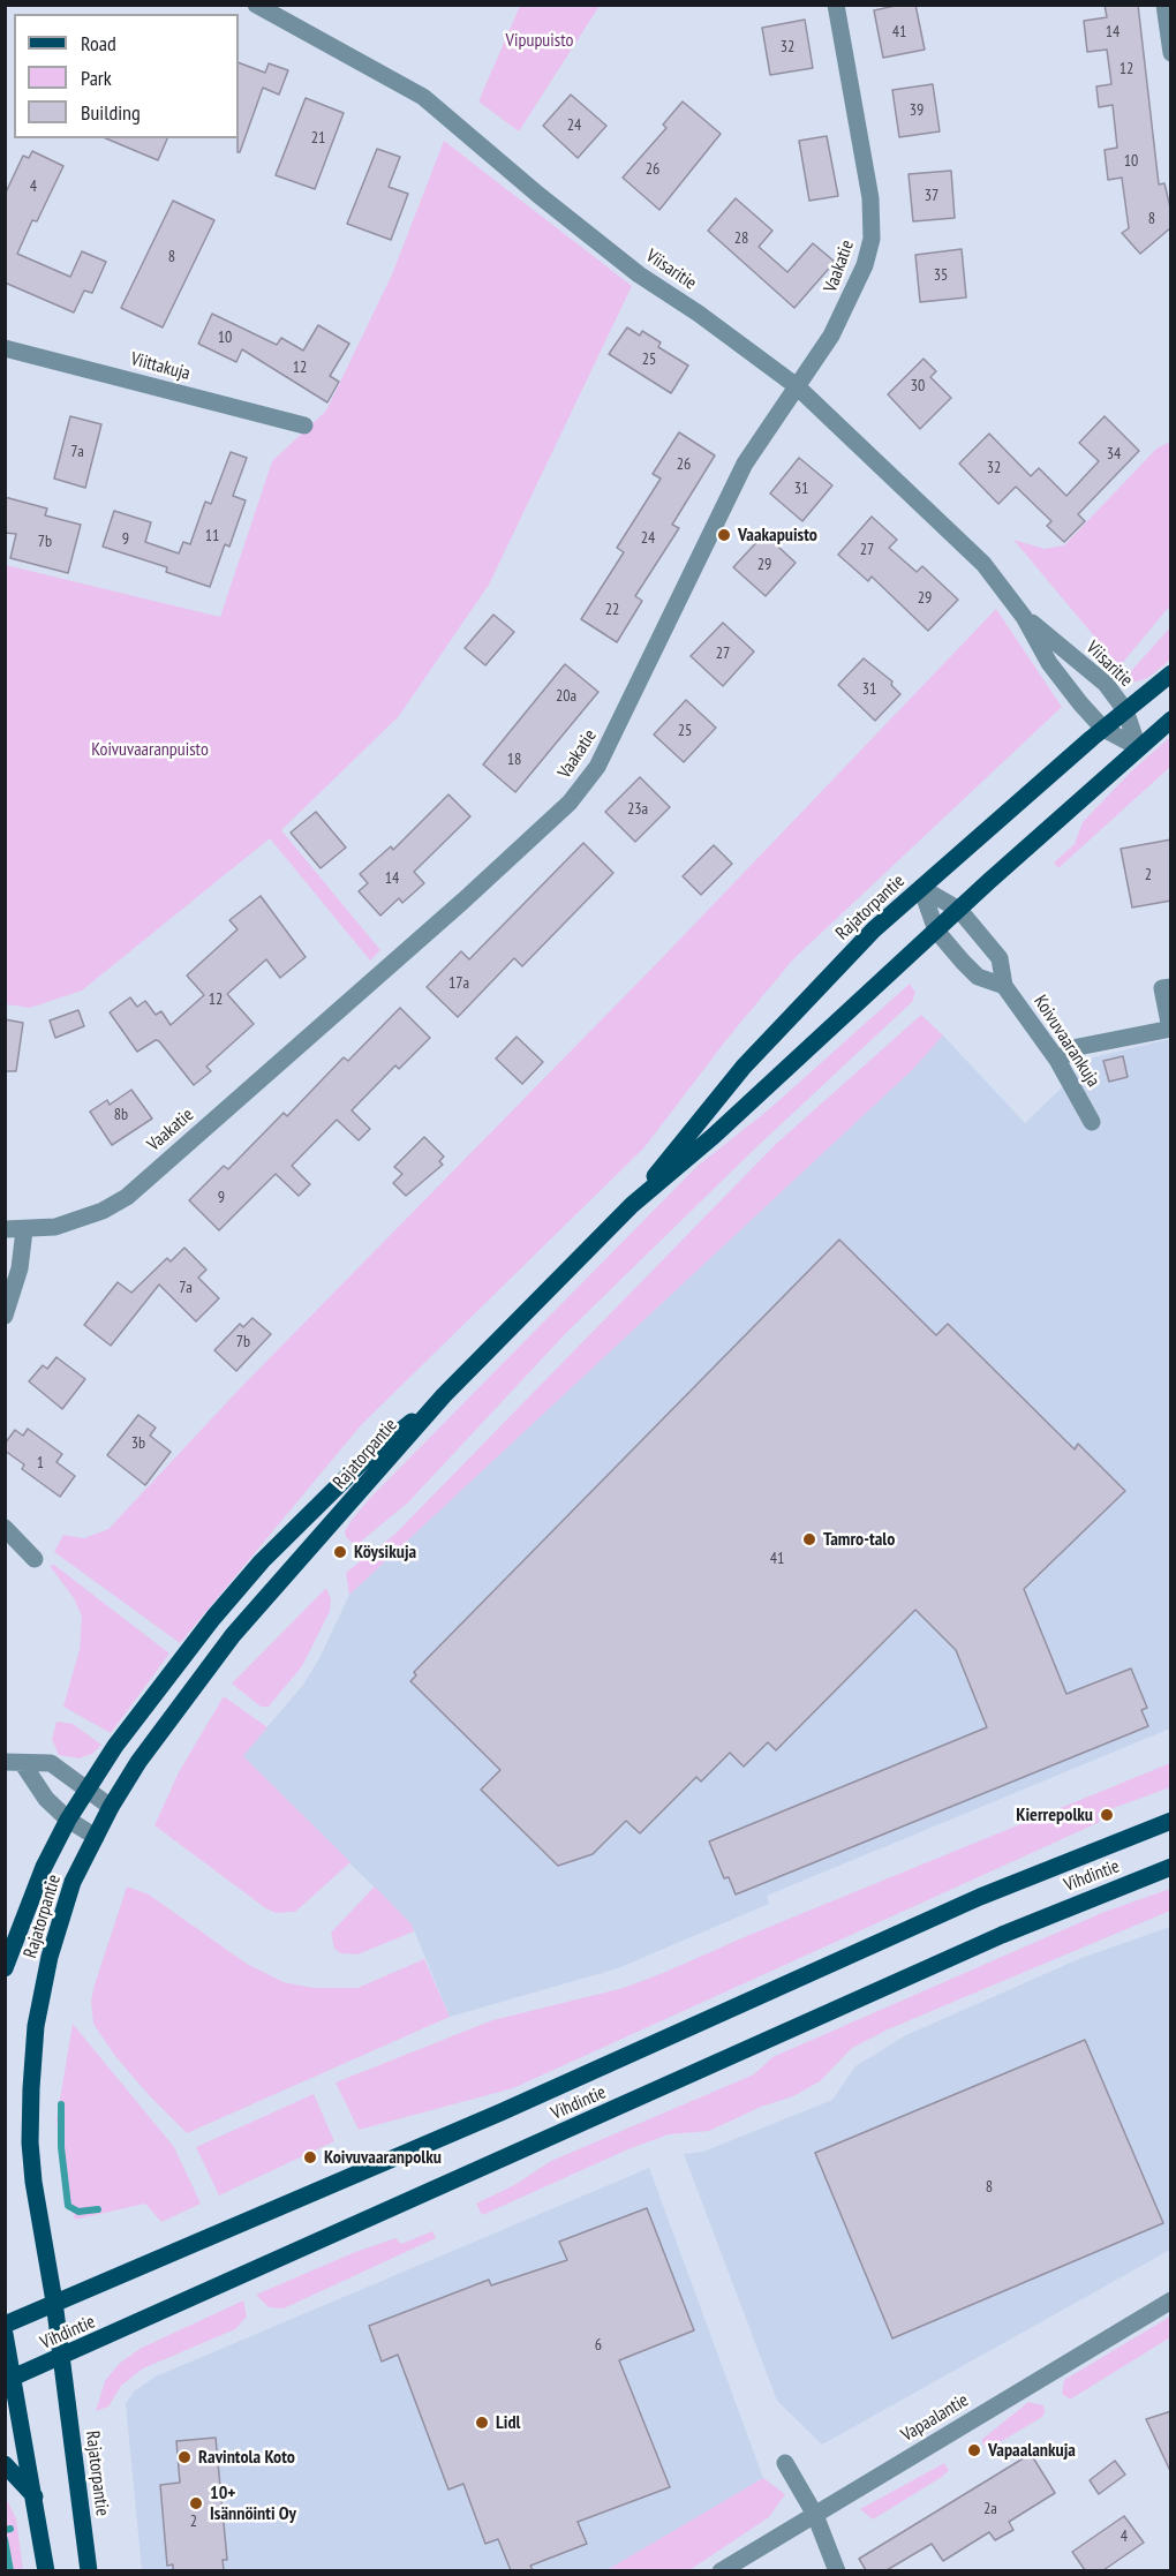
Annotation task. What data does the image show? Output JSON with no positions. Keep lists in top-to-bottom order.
{
  "streets": {
    "main road": ["Rajatorpantie", "Vihdintie"],
    "street": [
      "Vaakatie",
      "Viisaritie",
      "Viittakuja",
      "Koivuvaarankuja",
      "Vapaalantie"
    ]
  },
  "crossings": [
    ["Vaakatie", "Viisaritie"],
    ["Viisaritie", "Rajatorpantie"],
    ["Rajatorpantie", "Koivuvaarankuja"],
    ["Rajatorpantie", "Vihdintie"]
  ],
  "parks": ["Vipupuisto", "Koivuvaaranpuisto"],
  "places": [
    "Vaakapuisto",
    "Tamro-talo",
    "Köysikuja",
    "Kierrepolku",
    "Koivuvaaranpolku",
    "Lidl",
    "Vapaalankuja",
    "Ravintola Koto",
    "10+ Isännöinti Oy"
  ],
  "house_numbers": [
    "41",
    "14",
    "32",
    "12",
    "39",
    "24",
    "21",
    "10",
    "26",
    "4",
    "37",
    "8",
    "28",
    "8",
    "35",
    "10",
    "25",
    "12",
    "30",
    "7a",
    "34",
    "26",
    "32",
    "31",
    "11",
    "24",
    "9",
    "7b",
    "27",
    "29",
    "29",
    "22",
    "27",
    "31",
    "20a",
    "25",
    "18",
    "23a",
    "2",
    "14",
    "17a",
    "12",
    "8b",
    "9",
    "7a",
    "7b",
    "3b",
    "1",
    "41",
    "8",
    "6",
    "2a",
    "2",
    "4"
  ],
  "legend": ["Road", "Park", "Building"]
}
